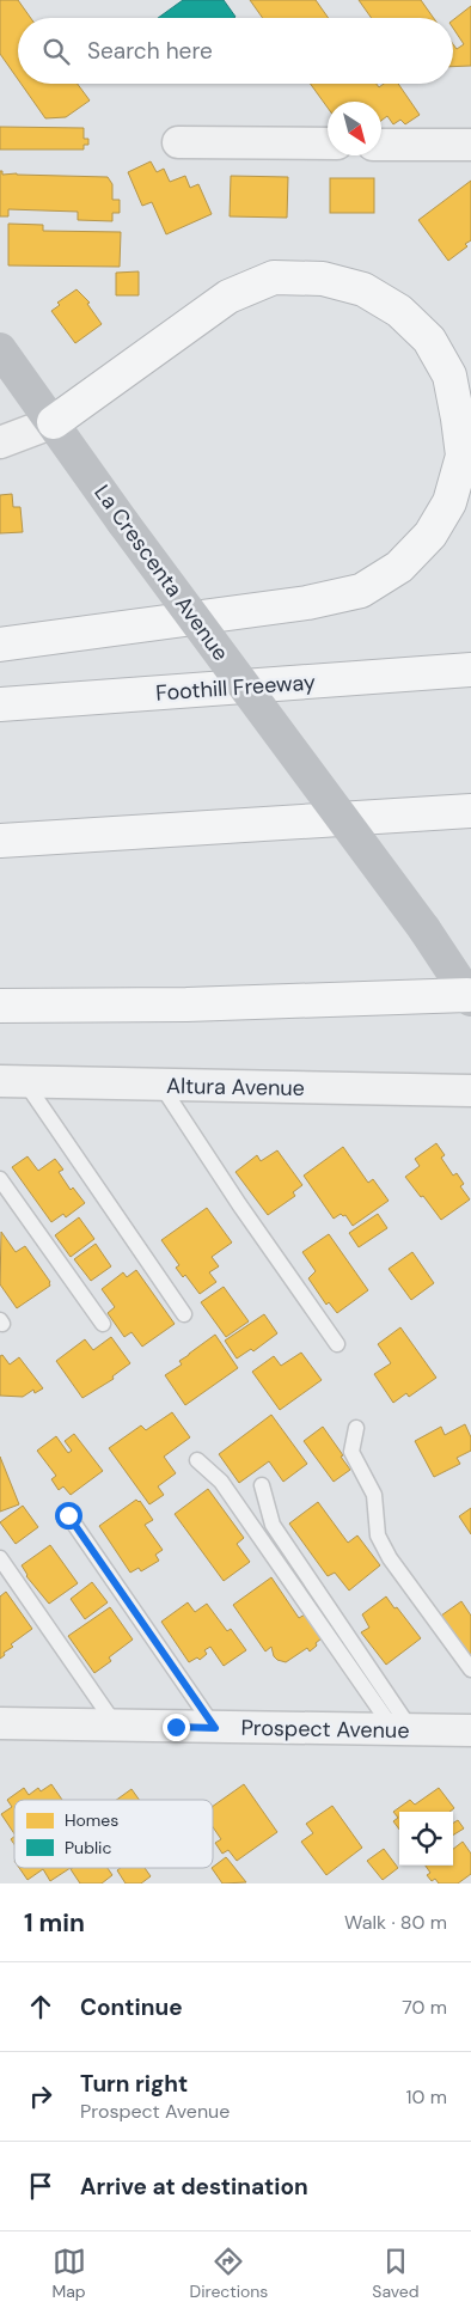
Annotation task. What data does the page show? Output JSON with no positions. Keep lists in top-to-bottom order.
{
  "streets": {
    "highway": ["Foothill Freeway"],
    "main road": ["La Crescenta Avenue"],
    "street": ["Altura Avenue", "Prospect Avenue"]
  },
  "legend": ["Homes", "Public"],
  "north": "bottom right",
  "page": {
    "search": "Search here",
    "heading": ["1 min", "Walk · 80 m"],
    "list": [
      ["Continue", "70 m"],
      ["Turn right", "Prospect Avenue", "10 m"],
      "Arrive at destination"
    ],
    "nav": ["Map", "Directions", "Saved"]
  }
}
